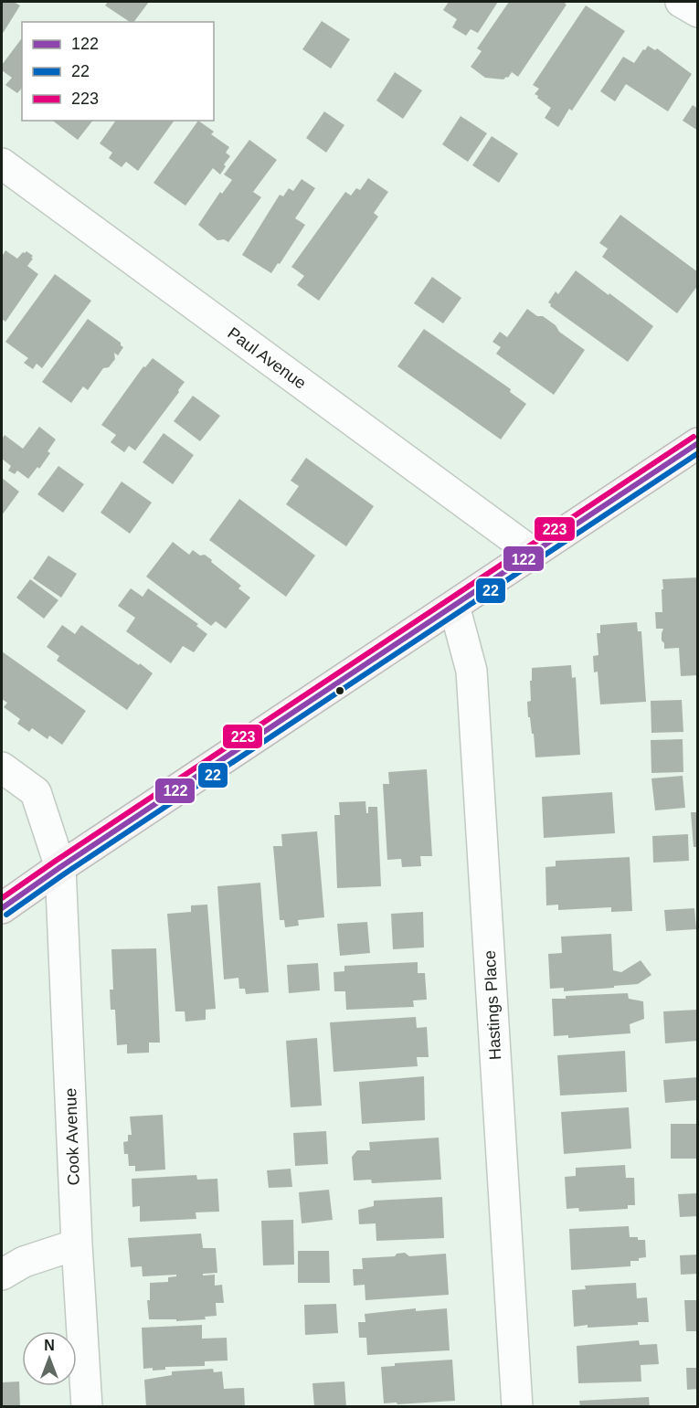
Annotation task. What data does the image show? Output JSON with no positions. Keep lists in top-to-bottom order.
{
  "streets": {
    "street": ["Paul Avenue", "Hastings Place", "Cook Avenue"]
  },
  "lines": ["transit line 223", "transit line 122", "transit line 22"],
  "legend": ["122", "22", "223"],
  "north": "top"
}
